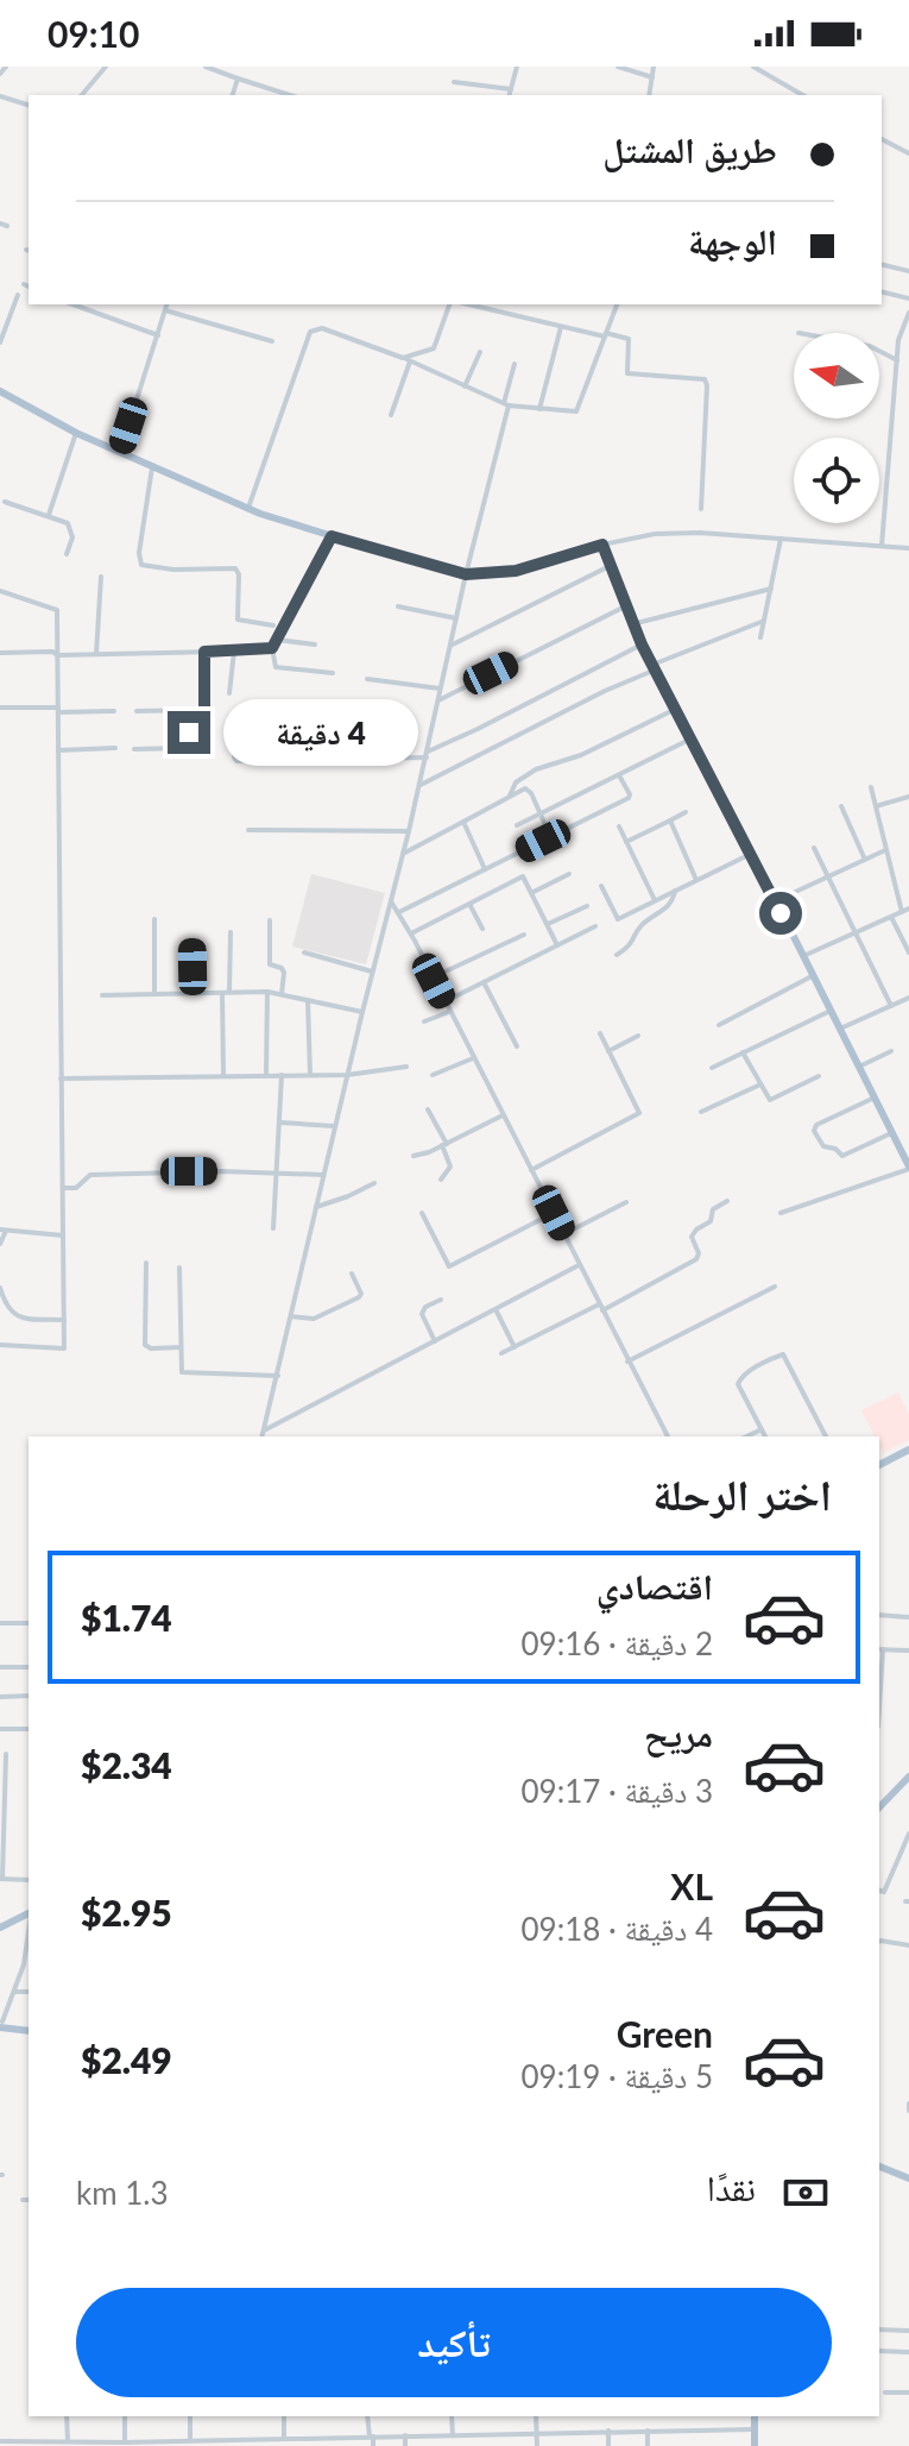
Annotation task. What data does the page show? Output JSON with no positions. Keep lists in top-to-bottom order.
{
  "north": "left",
  "page": {
    "status": "09:10",
    "banner": ["طريق المشتل", "الوجهة"],
    "bubble": "4 دقيقة",
    "heading": "اختر الرحلة",
    "list": [
      {
        "name": "اقتصادي",
        "note": "2 دقيقة · 09:16",
        "value": "$1.74"
      },
      {
        "name": "مريح",
        "note": "3 دقيقة · 09:17",
        "value": "$2.34"
      },
      {
        "name": "XL",
        "note": "4 دقيقة · 09:18",
        "value": "$2.95"
      },
      {
        "name": "Green",
        "note": "5 دقيقة · 09:19",
        "value": "$2.49"
      }
    ],
    "pay": ["نقدًا", "1.3 km"],
    "buttons": "تأكيد"
  }
}
